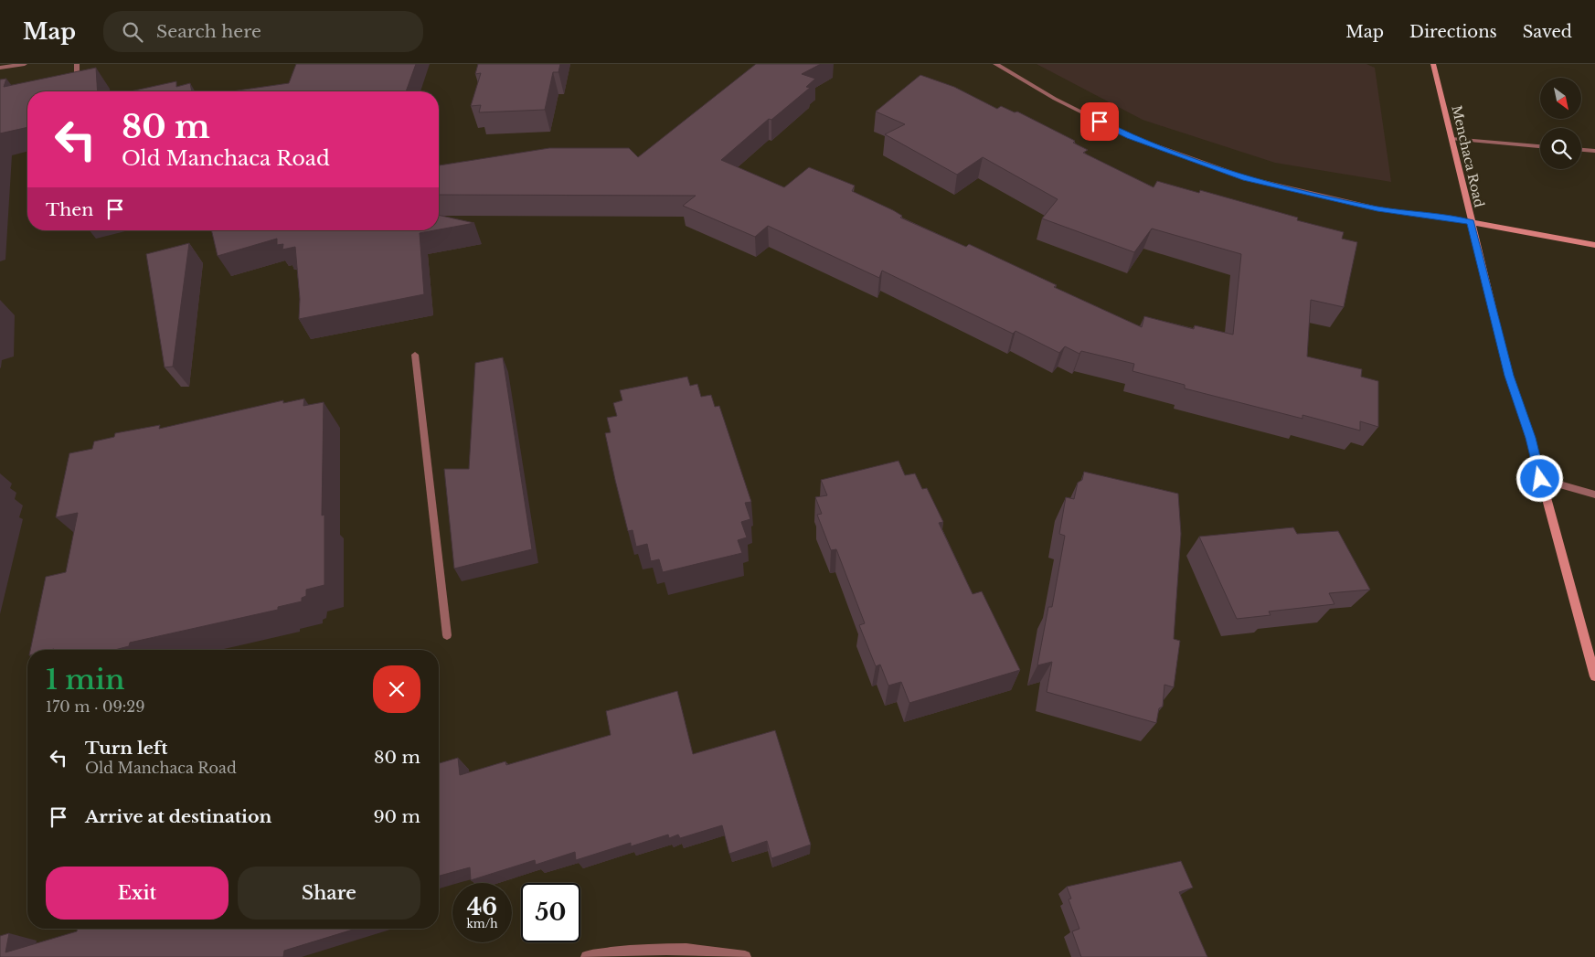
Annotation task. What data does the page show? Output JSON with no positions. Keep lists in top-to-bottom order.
{
  "streets": {
    "main road": ["Menchaca Road"]
  },
  "north": "bottom right",
  "page": {
    "header": "Map",
    "search": "Search here",
    "nav": ["Map", "Directions", "Saved"],
    "turn": ["80 m", "Old Manchaca Road"],
    "then": "Then",
    "heading": ["1 min", "170 m · 09:29"],
    "list": [
      {
        "name": "Turn left",
        "note": "Old Manchaca Road",
        "value": "80 m"
      },
      {
        "name": "Arrive at destination",
        "value": "90 m"
      }
    ],
    "buttons": ["Exit", "Share"],
    "speed": "46 km/h",
    "limit": "50"
  }
}
